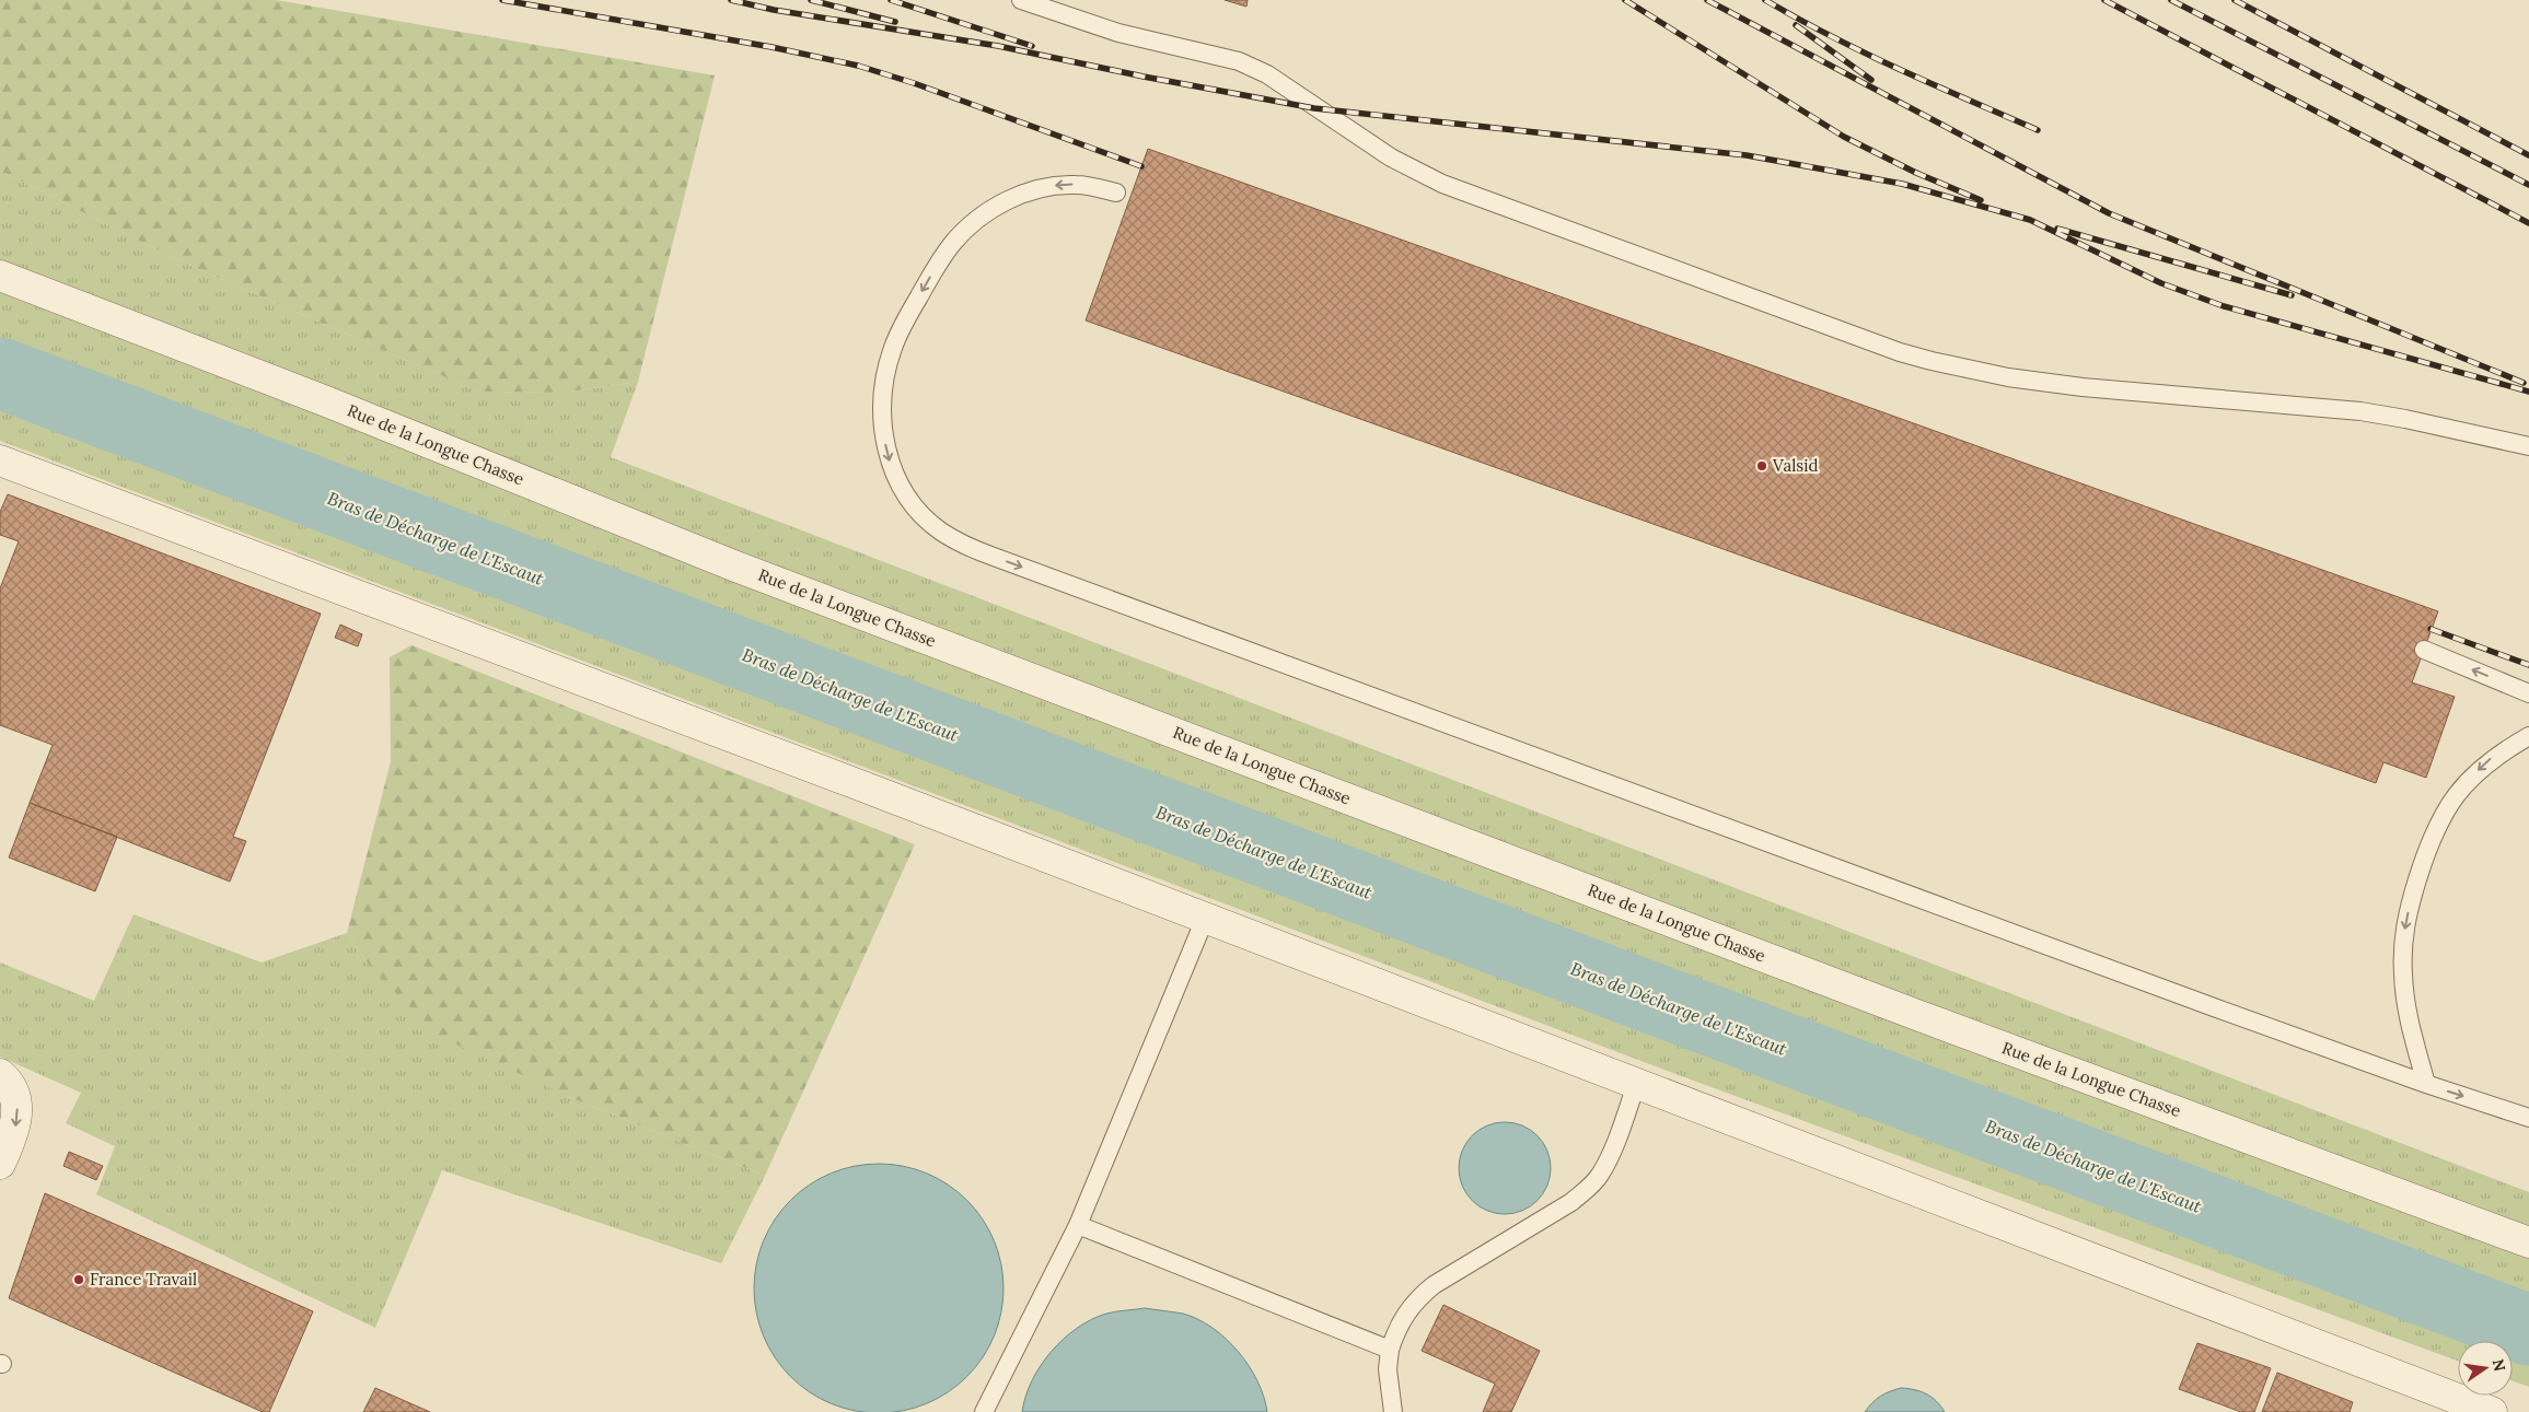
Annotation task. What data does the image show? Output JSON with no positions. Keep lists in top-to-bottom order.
{
  "streets": {
    "street": ["Rue de la Longue Chasse"]
  },
  "water": ["Bras de Décharge de L'Escaut"],
  "places": ["Valsid", "France Travail"],
  "north": "right"
}
